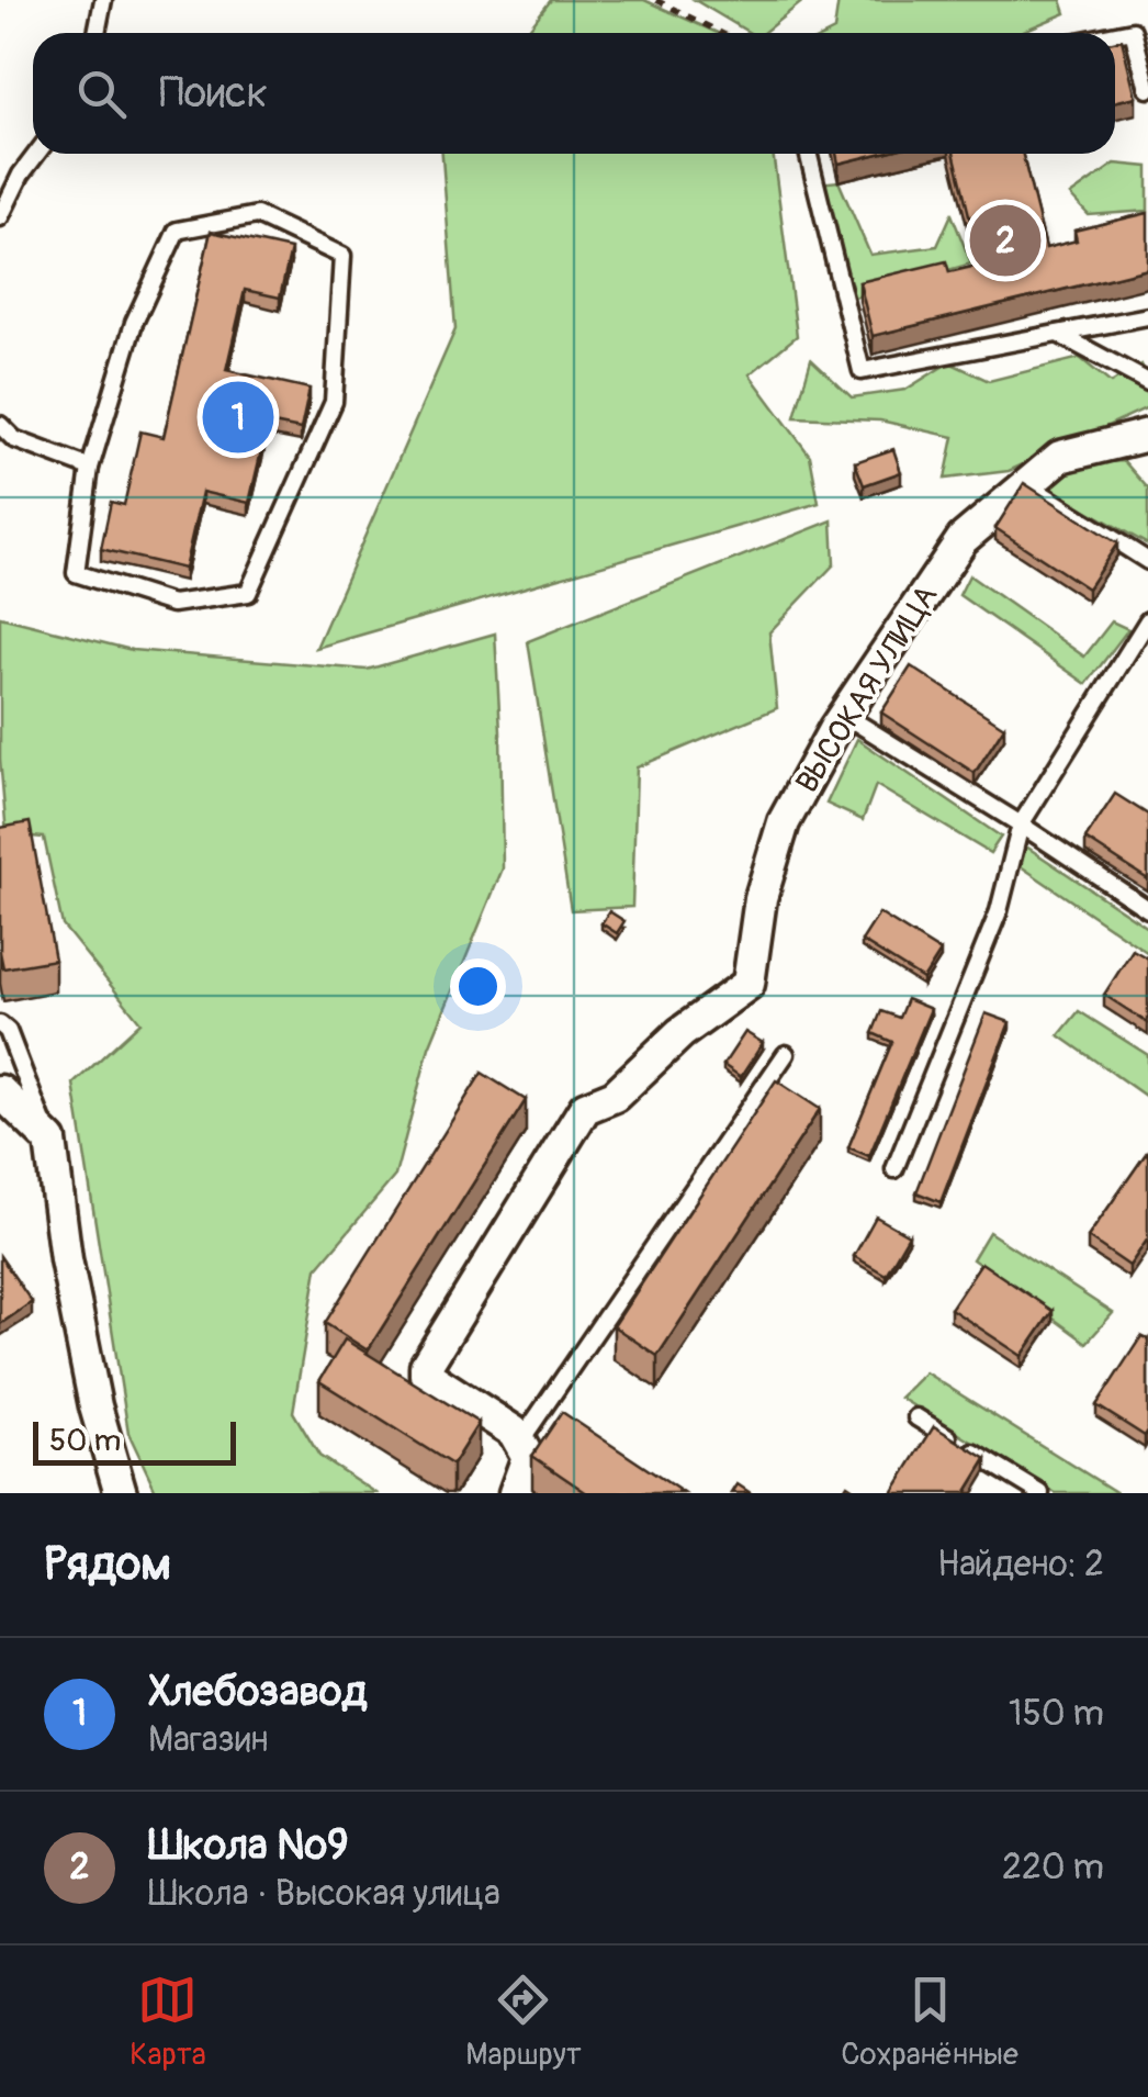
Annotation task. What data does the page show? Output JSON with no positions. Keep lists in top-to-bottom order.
{
  "streets": {
    "street": ["ВЫСОКАЯ УЛИЦА"]
  },
  "scale_bar": "50 m",
  "page": {
    "search": "Поиск",
    "pins": ["2", "1"],
    "scale": "50 m",
    "heading": ["Рядом", "Найдено: 2"],
    "list": [
      {
        "mark": "1",
        "name": "Хлебозавод",
        "note": "Магазин",
        "value": "150 m"
      },
      {
        "mark": "2",
        "name": "Школа №9",
        "note": "Школа · Высокая улица",
        "value": "220 m"
      }
    ],
    "nav": ["Карта", "Маршрут", "Сохранённые"]
  }
}
